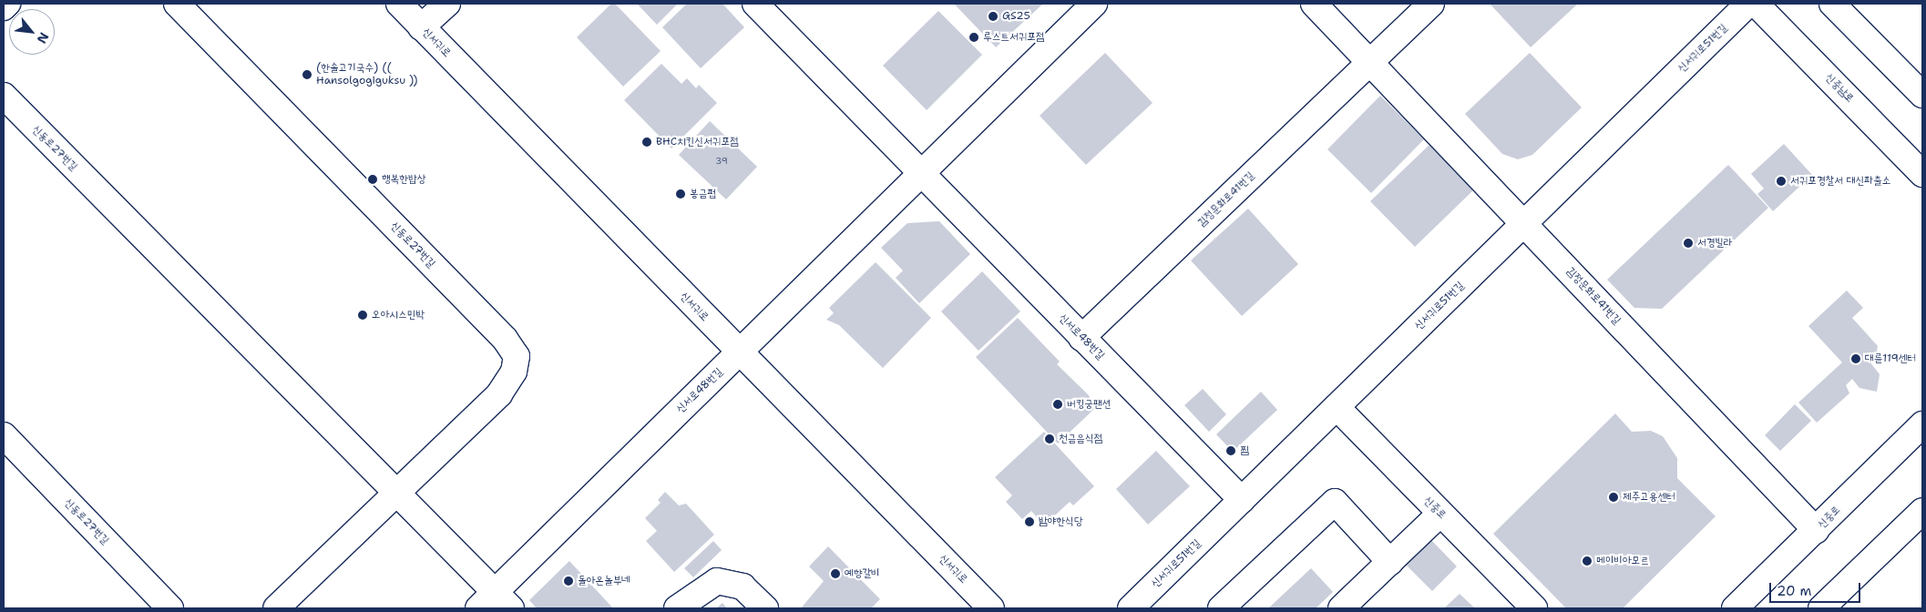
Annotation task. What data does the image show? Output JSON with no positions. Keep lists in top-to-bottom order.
{
  "streets": {
    "street": [
      "신서귀로",
      "신서귀로51번길",
      "신중남로",
      "신동로27번길",
      "김정문화로41번길",
      "신서로48번길",
      "신중로"
    ]
  },
  "crossings": [
    ["신서귀로", "신서로48번길"],
    ["신서귀로51번길", "김정문화로41번길"],
    ["신서귀로51번길", "신서로48번길"],
    ["신서귀로51번길", "신중로"],
    ["신동로27번길", "신서로48번길"],
    ["김정문화로41번길", "신서로48번길"],
    ["김정문화로41번길", "신중로"]
  ],
  "places": [
    "GS25",
    "루스트서귀포점",
    "(한솔고기국수) (( Hansolgogiguksu ))",
    "BHC치킨신서귀포점",
    "행복한밥상",
    "서귀포경찰서 대신파출소",
    "봉금펍",
    "서경빌라",
    "오아시스민박",
    "대륜119센터",
    "버킹궁팬션",
    "천금음식점",
    "찜",
    "제주고용센터",
    "밤야한식당",
    "메이비아모르",
    "예향갈비",
    "돌아온놀부네"
  ],
  "house_numbers": ["39"],
  "scale_bar": "20 m",
  "north": "bottom right"
}
